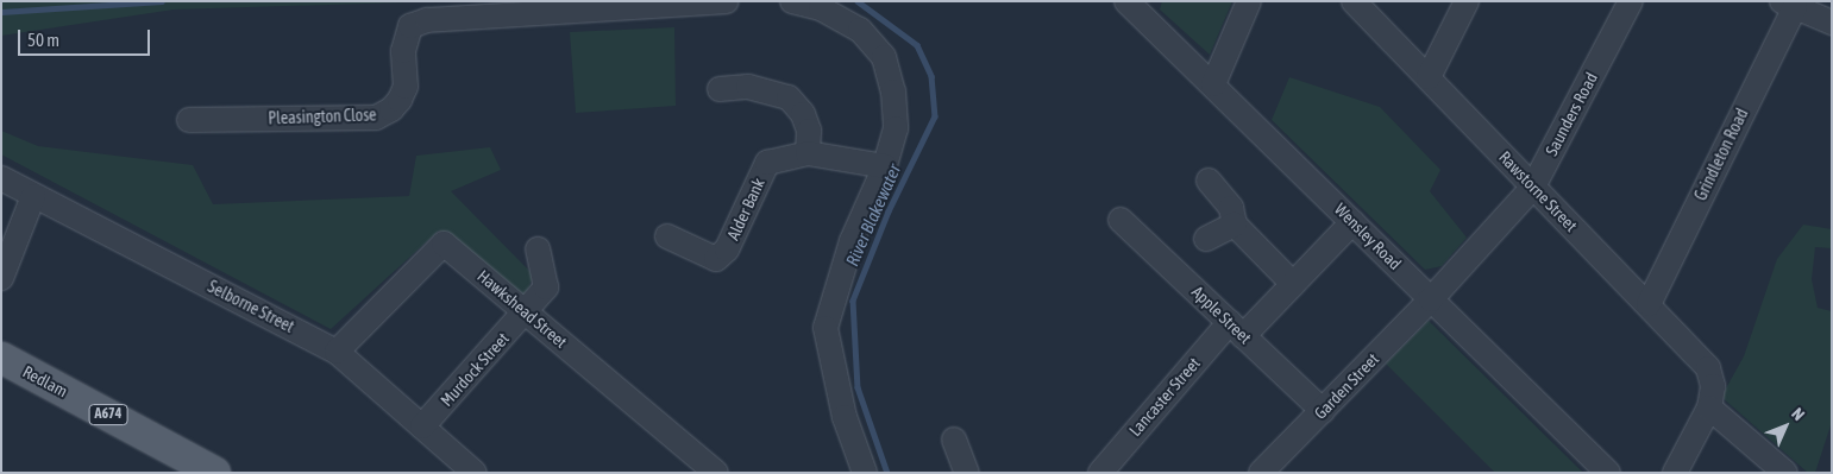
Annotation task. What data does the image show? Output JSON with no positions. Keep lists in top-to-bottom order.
{
  "streets": {
    "main road": ["Redlam", "A674"],
    "street": [
      "Saunders Road",
      "Pleasington Close",
      "Grindleton Road",
      "Rawstorne Street",
      "Alder Bank",
      "Wensley Road",
      "Selborne Street",
      "Hawkshead Street",
      "Apple Street",
      "Murdock Street",
      "Garden Street",
      "Lancaster Street"
    ]
  },
  "crossings": [
    ["Saunders Road", "Rawstorne Street"],
    ["Saunders Road", "Wensley Road"],
    ["Saunders Road", "Garden Street"],
    ["Grindleton Road", "Rawstorne Street"],
    ["Wensley Road", "Garden Street"],
    ["Wensley Road", "Lancaster Street"],
    ["Selborne Street", "Hawkshead Street"],
    ["Selborne Street", "Murdock Street"],
    ["Hawkshead Street", "Murdock Street"],
    ["Apple Street", "Garden Street"],
    ["Apple Street", "Lancaster Street"]
  ],
  "water": ["River Blakewater"],
  "scale_bar": "50 m",
  "north": "top right"
}
